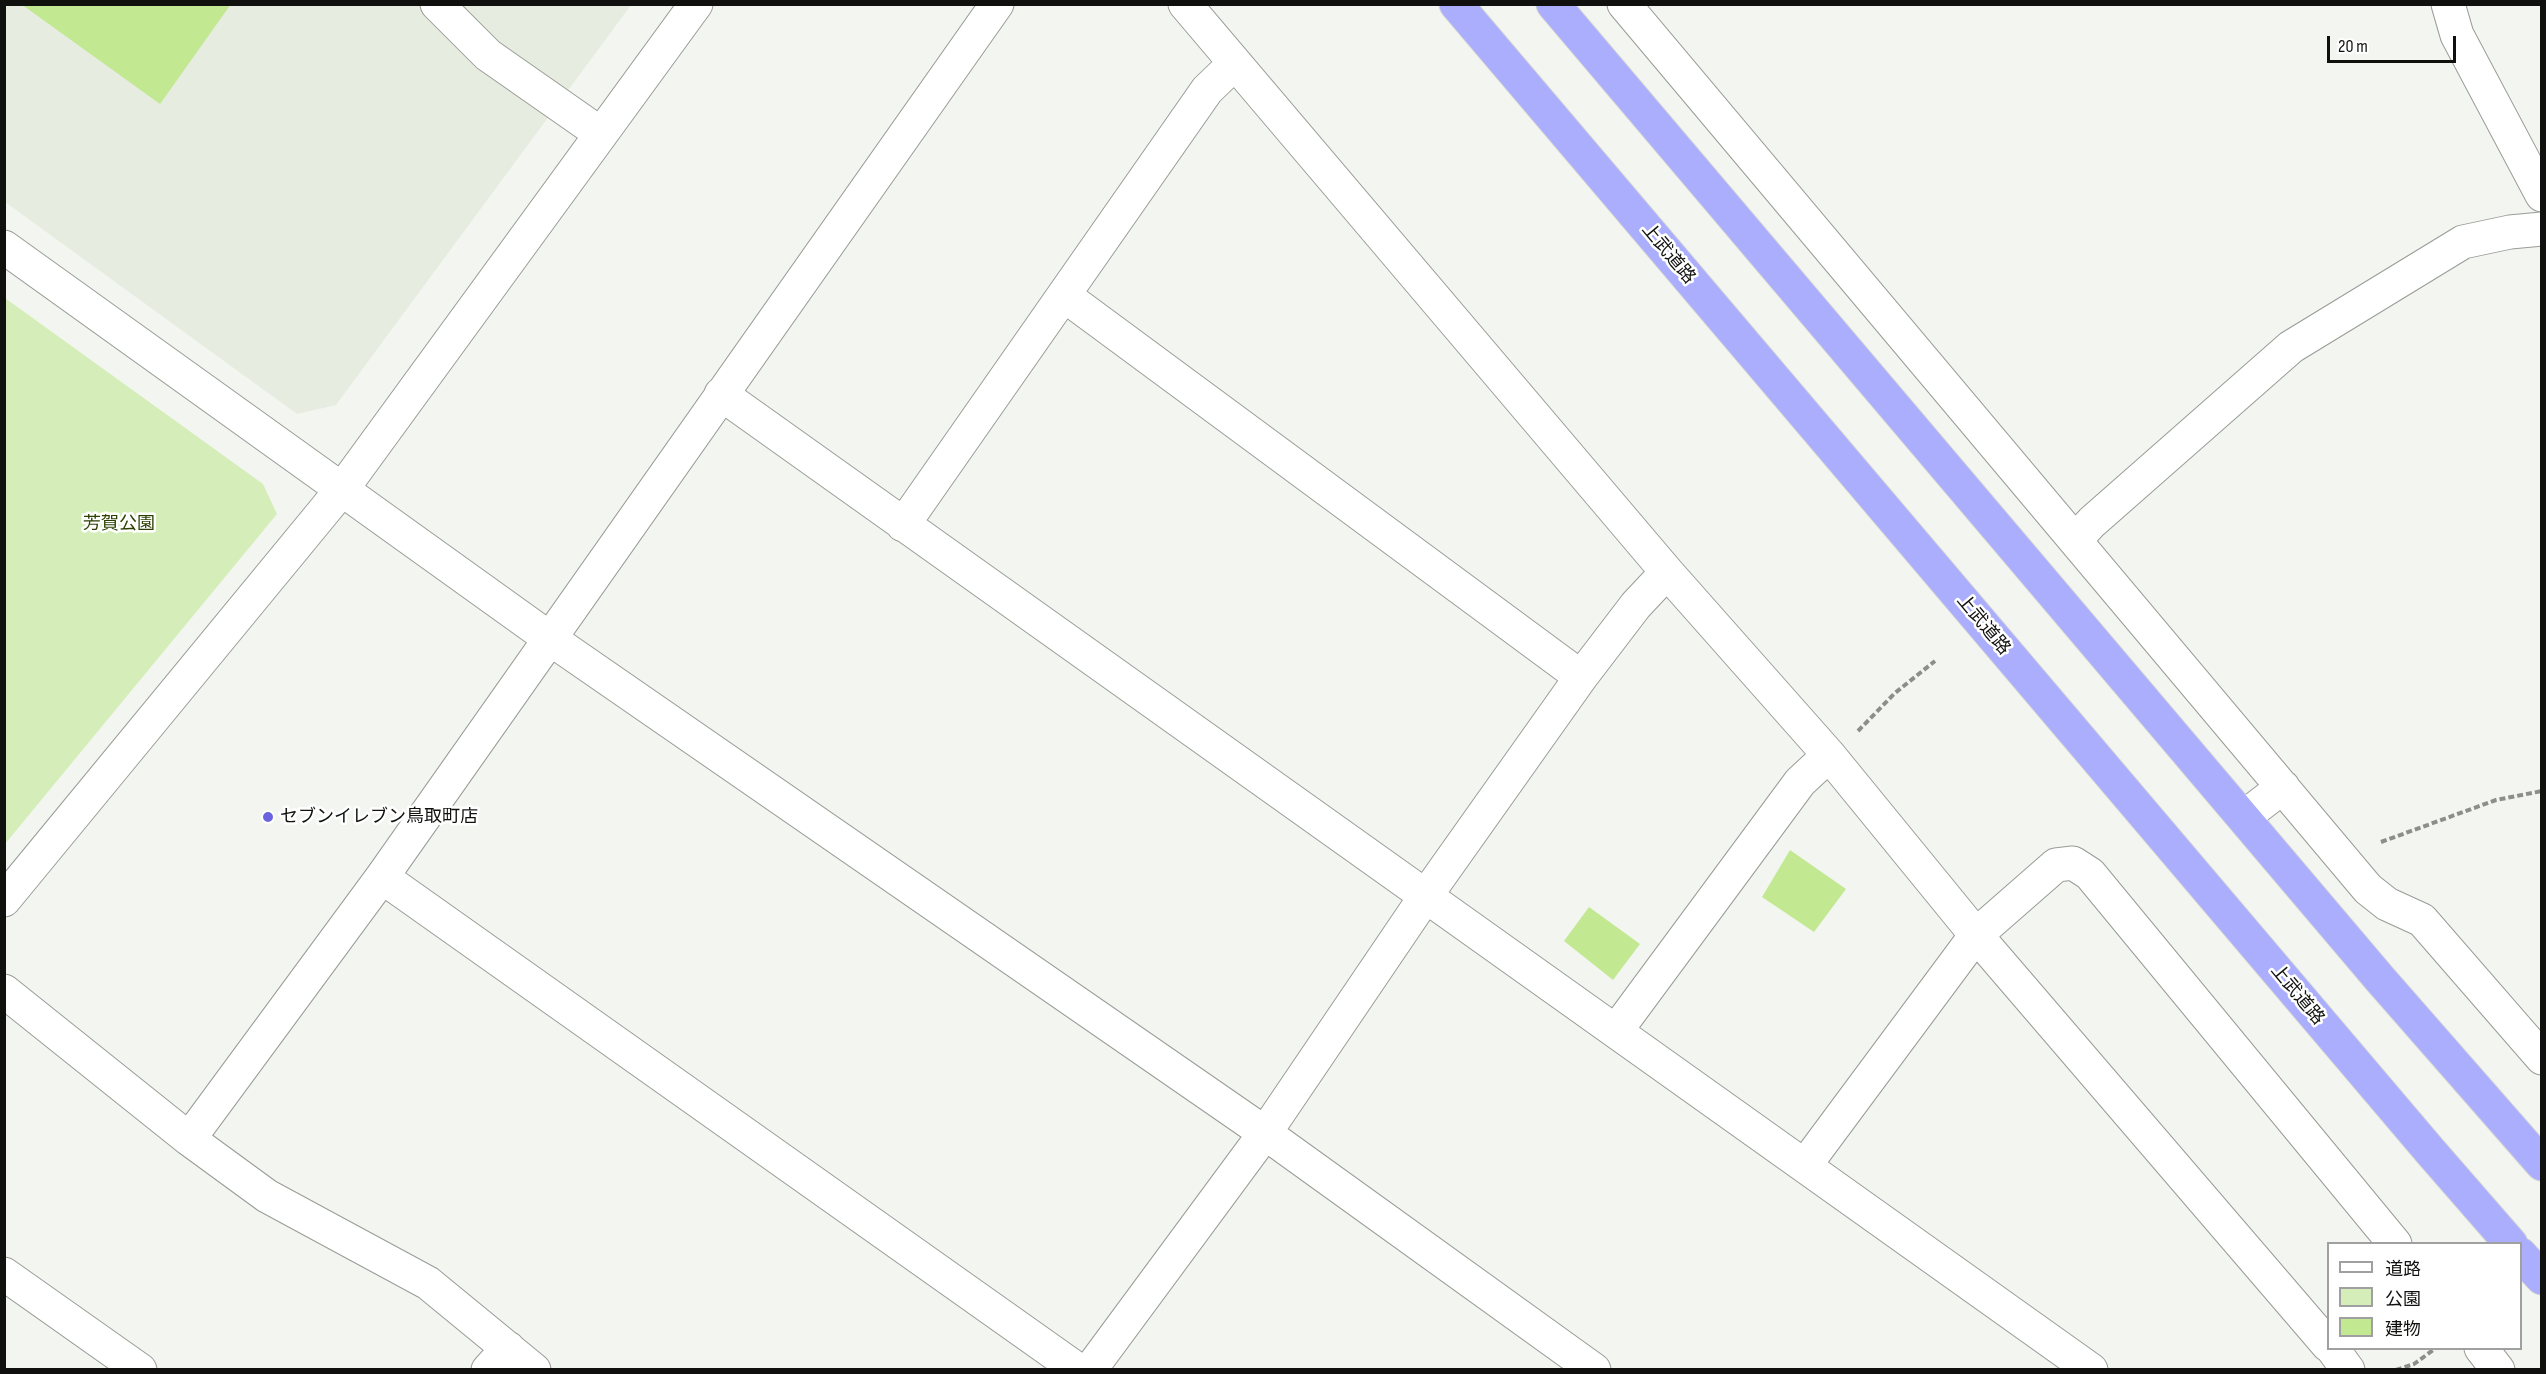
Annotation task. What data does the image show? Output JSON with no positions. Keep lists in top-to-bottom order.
{
  "streets": {
    "highway": ["上武道路"]
  },
  "parks": ["芳賀公園"],
  "places": ["セブンイレブン鳥取町店"],
  "legend": ["道路", "公園", "建物"],
  "scale_bar": "20 m"
}
